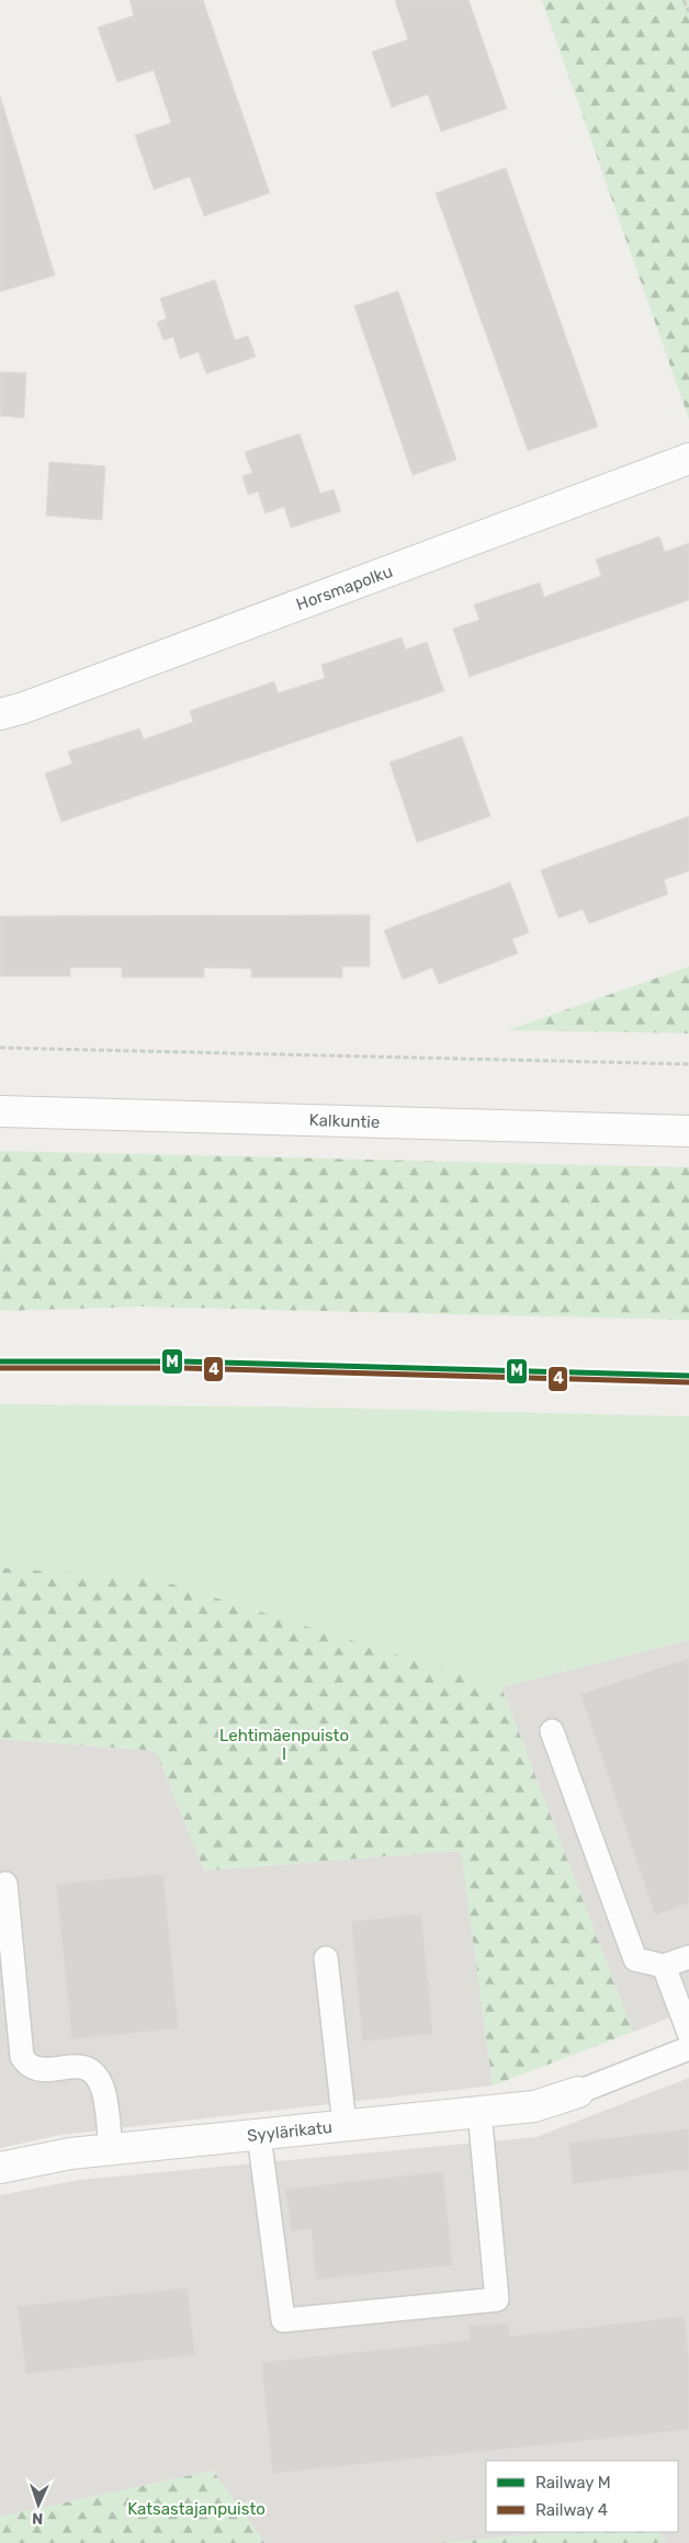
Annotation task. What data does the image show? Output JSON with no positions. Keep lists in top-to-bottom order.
{
  "streets": {
    "street": ["Horsmapolku", "Kalkuntie", "Syylärikatu"]
  },
  "parks": ["Lehtimäenpuisto I", "Katsastajanpuisto"],
  "lines": ["rail line M", "rail line 4"],
  "legend": ["Railway M", "Railway 4"],
  "north": "bottom"
}
